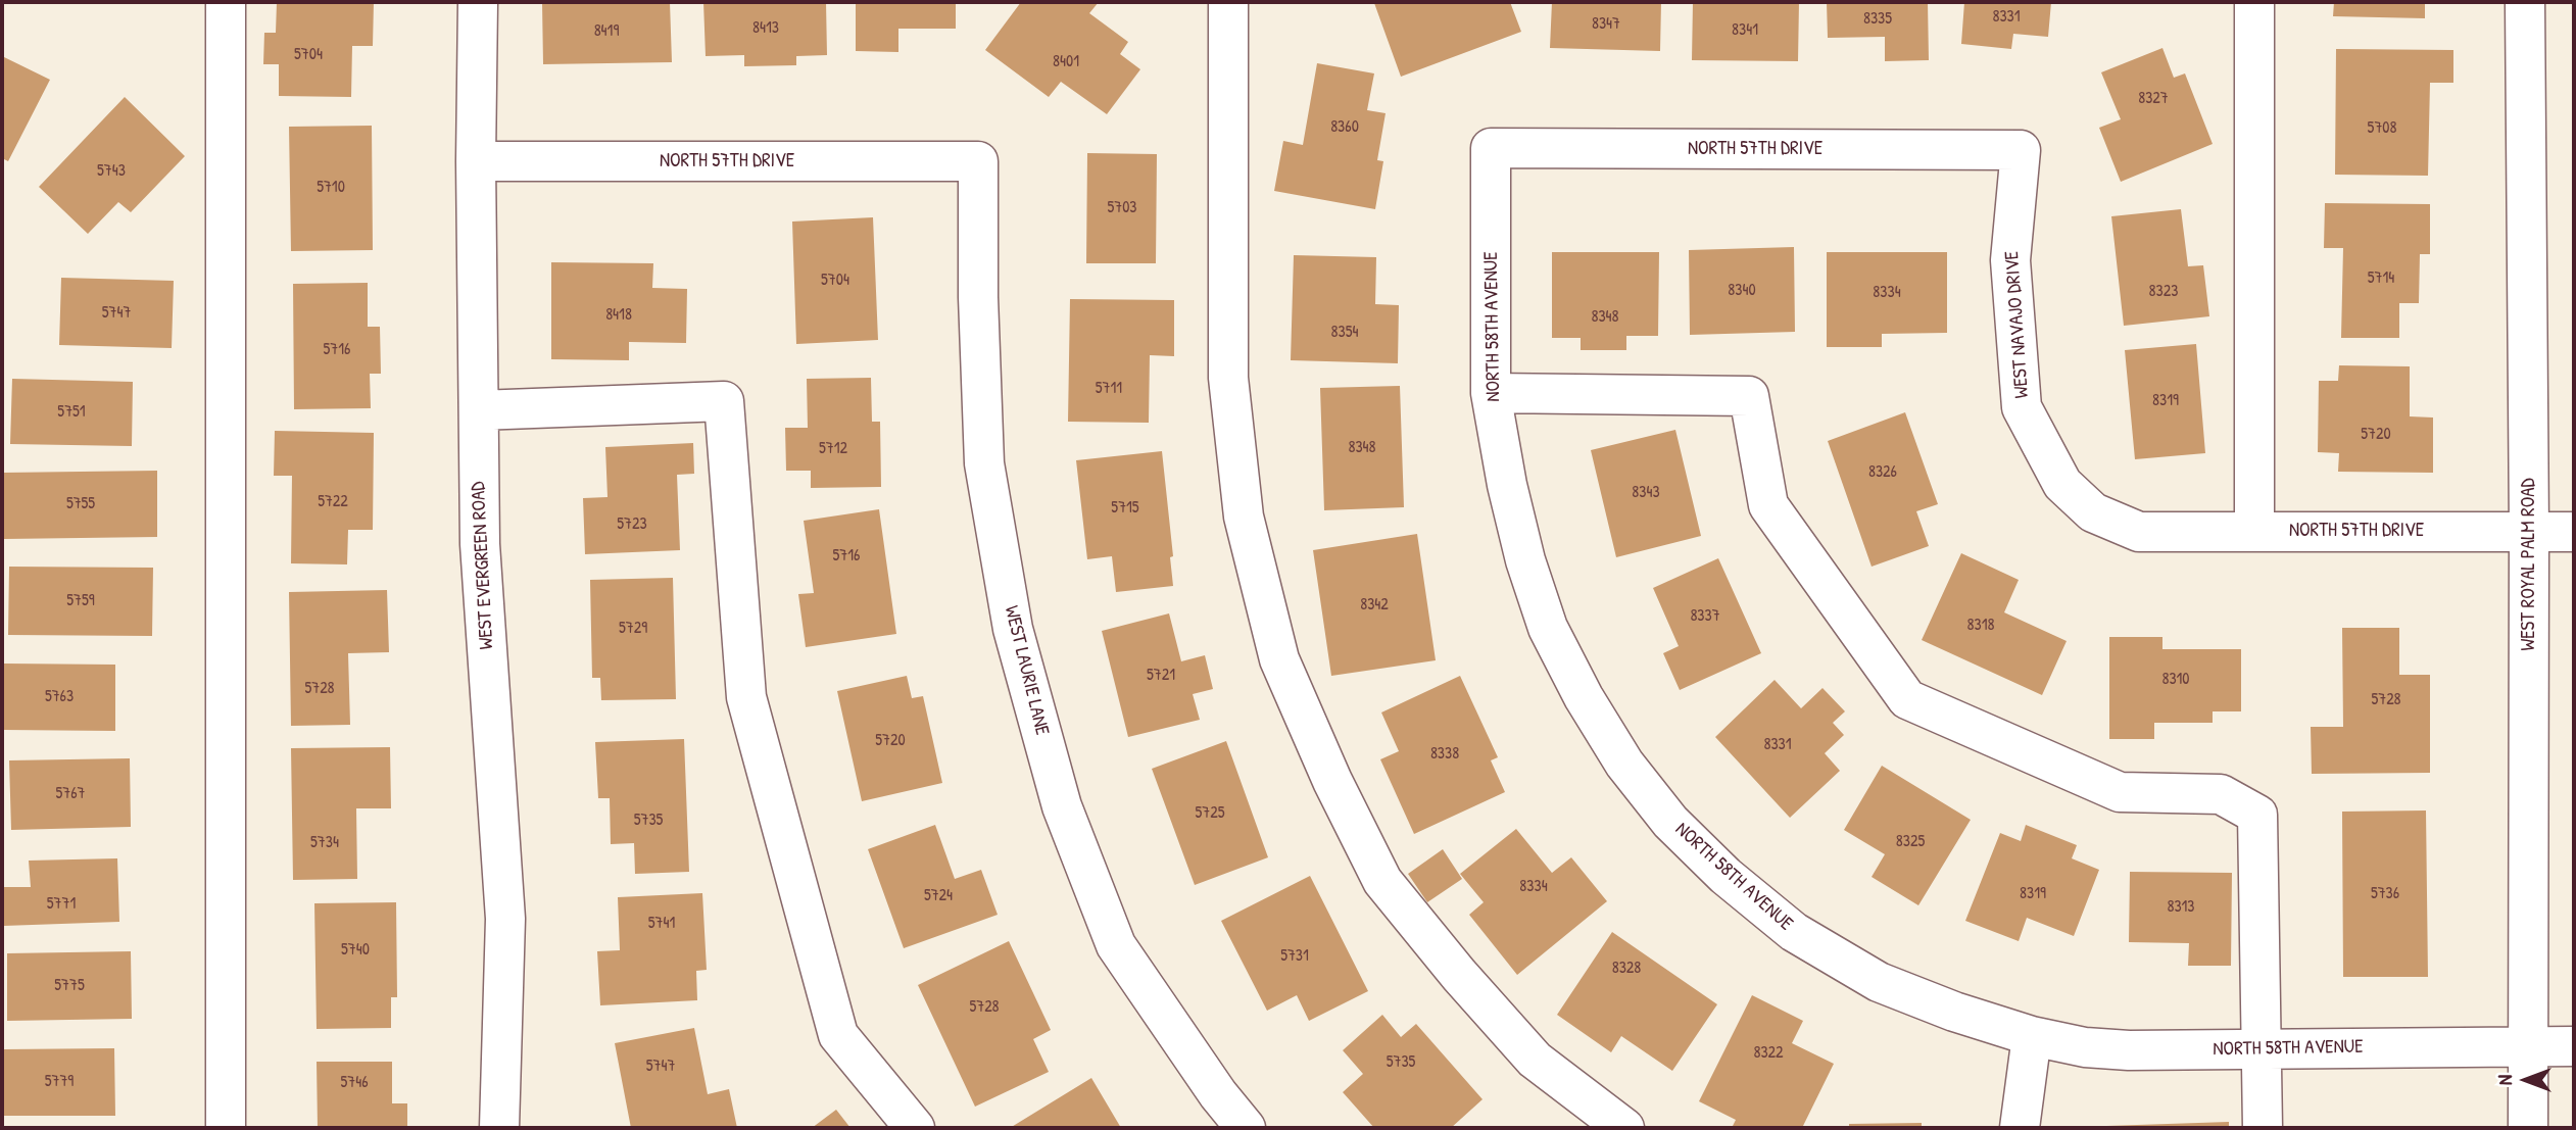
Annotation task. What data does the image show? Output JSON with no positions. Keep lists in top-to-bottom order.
{
  "streets": {
    "street": [
      "NORTH 57TH DRIVE",
      "WEST NAVAJO DRIVE",
      "NORTH 58TH AVENUE",
      "WEST ROYAL PALM ROAD",
      "WEST EVERGREEN ROAD",
      "WEST LAURIE LANE"
    ]
  },
  "crossings": [
    ["NORTH 57TH DRIVE", "WEST NAVAJO DRIVE"],
    ["NORTH 57TH DRIVE", "NORTH 58TH AVENUE"],
    ["NORTH 57TH DRIVE", "WEST ROYAL PALM ROAD"],
    ["NORTH 57TH DRIVE", "WEST EVERGREEN ROAD"],
    ["NORTH 57TH DRIVE", "WEST LAURIE LANE"],
    ["NORTH 58TH AVENUE", "WEST ROYAL PALM ROAD"]
  ],
  "house_numbers": [
    "8331",
    "8335",
    "8347",
    "8413",
    "8341",
    "8419",
    "5704",
    "8401",
    "8327",
    "8360",
    "5708",
    "5743",
    "5710",
    "5703",
    "5714",
    "5704",
    "8340",
    "8323",
    "8334",
    "5747",
    "8418",
    "8348",
    "8354",
    "5716",
    "5711",
    "8319",
    "5751",
    "5720",
    "8348",
    "5712",
    "8326",
    "8343",
    "5722",
    "5755",
    "5715",
    "5723",
    "5716",
    "5759",
    "8342",
    "8337",
    "8318",
    "5729",
    "5721",
    "8310",
    "5728",
    "5763",
    "5728",
    "5720",
    "8331",
    "8338",
    "5767",
    "5725",
    "5735",
    "8325",
    "5734",
    "8334",
    "8319",
    "5736",
    "5724",
    "5771",
    "8313",
    "5741",
    "5740",
    "5731",
    "8328",
    "5775",
    "5728",
    "8322",
    "5735",
    "5747",
    "5779",
    "5746"
  ],
  "north": "left"
}
